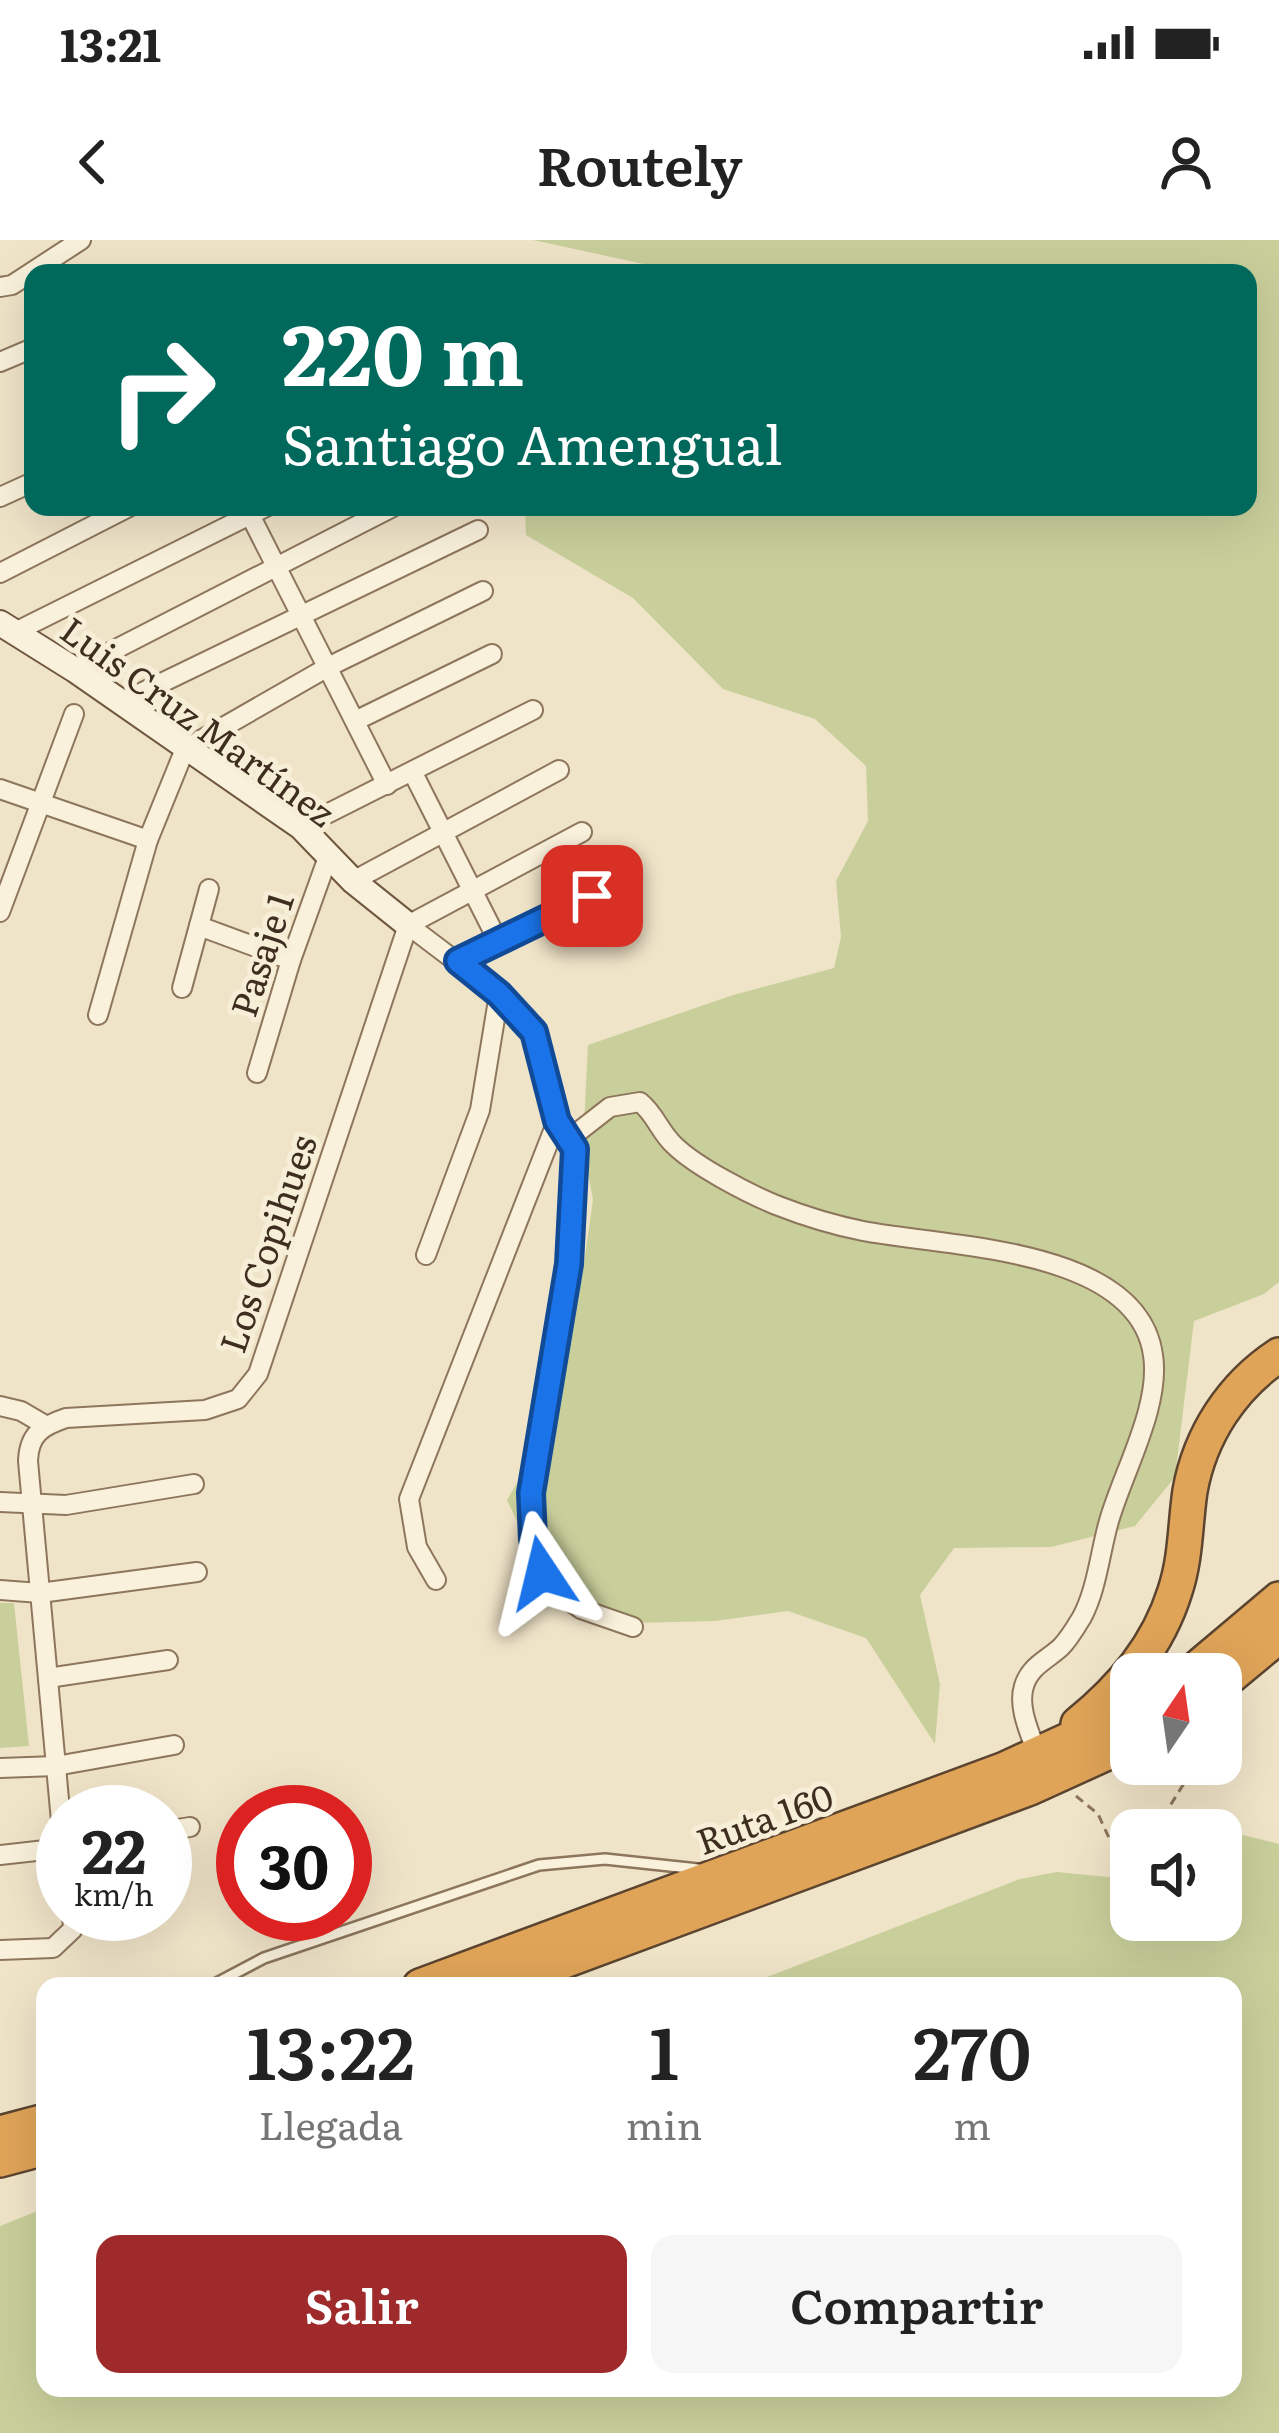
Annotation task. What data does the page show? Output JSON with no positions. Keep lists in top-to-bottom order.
{
  "streets": {
    "highway": ["Ruta 160"],
    "street": ["Luis Cruz Martínez", "Pasaje 1", "Los Copihues"]
  },
  "crossings": [
    ["Luis Cruz Martínez", "Pasaje 1"],
    ["Luis Cruz Martínez", "Los Copihues"]
  ],
  "north": "top",
  "page": {
    "status": "13:21",
    "header": "Routely",
    "turn": ["220 m", "Santiago Amengual"],
    "speed": "22 km/h",
    "limit": "30",
    "eta": [
      "13:22",
      "Llegada",
      "1",
      "min",
      "270",
      "m"
    ],
    "buttons": ["Salir", "Compartir"]
  }
}
